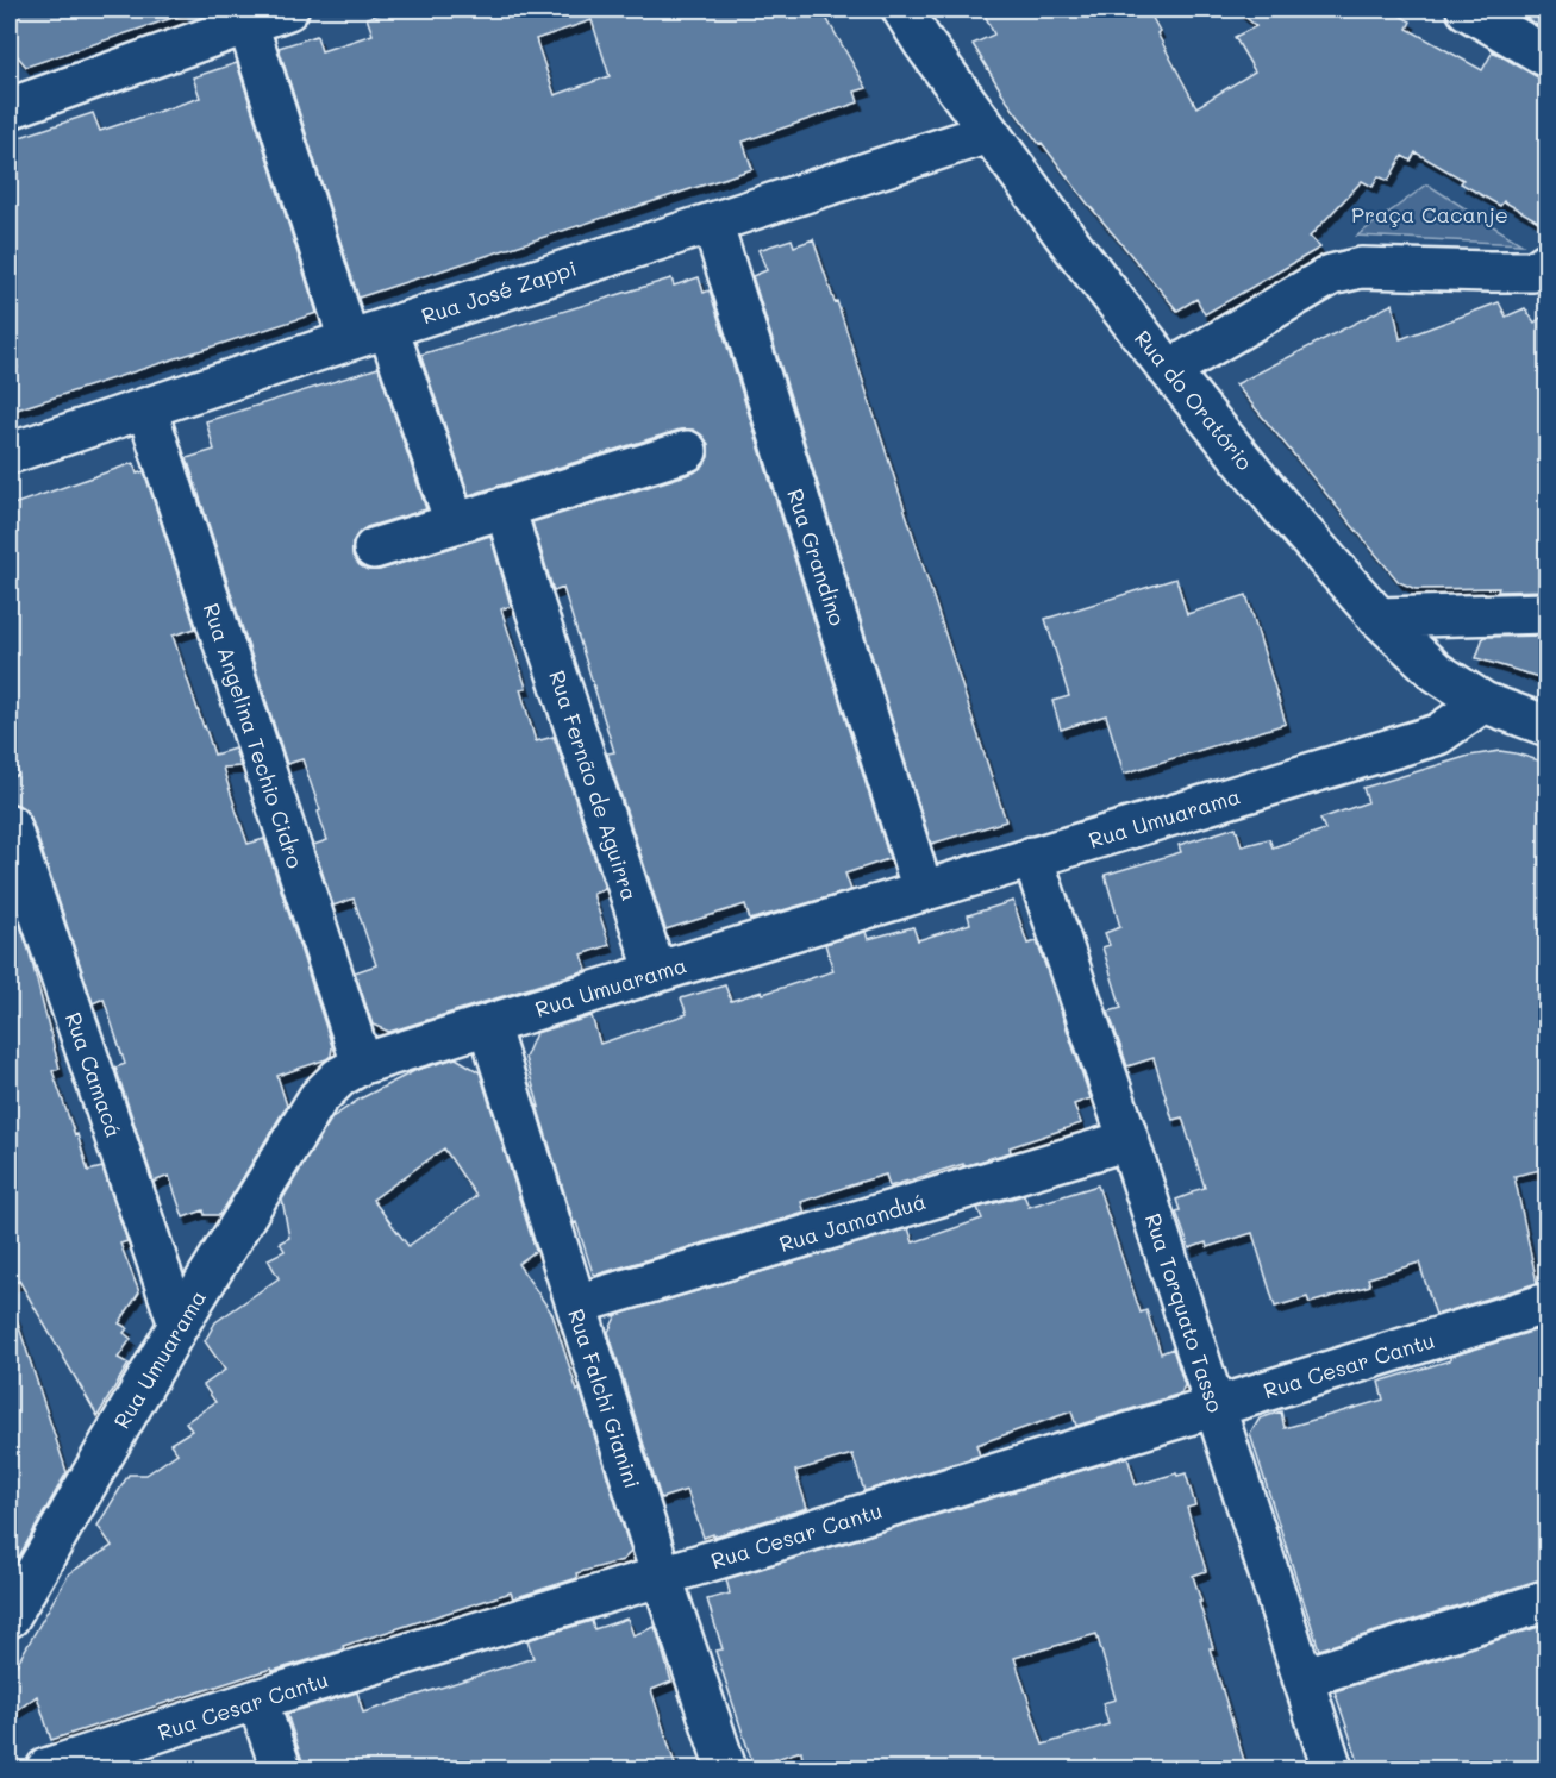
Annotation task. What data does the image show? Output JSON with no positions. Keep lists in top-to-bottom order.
{
  "streets": {
    "street": [
      "Rua José Zappi",
      "Rua do Oratório",
      "Rua Grandino",
      "Rua Angelina Techio Cidro",
      "Rua Fernão de Aguirra",
      "Rua Umuarama",
      "Rua Camacá",
      "Rua Jamanduá",
      "Rua Torquato Tasso",
      "Rua Cesar Cantu",
      "Rua Falchi Gianini"
    ]
  },
  "crossings": [
    ["Rua José Zappi", "Rua do Oratório"],
    ["Rua José Zappi", "Rua Grandino"],
    ["Rua José Zappi", "Rua Angelina Techio Cidro"],
    ["Rua do Oratório", "Rua Umuarama"],
    ["Rua Grandino", "Rua Umuarama"],
    ["Rua Angelina Techio Cidro", "Rua Umuarama"],
    ["Rua Fernão de Aguirra", "Rua Umuarama"],
    ["Rua Umuarama", "Rua Camacá"],
    ["Rua Umuarama", "Rua Torquato Tasso"],
    ["Rua Umuarama", "Rua Falchi Gianini"],
    ["Rua Jamanduá", "Rua Torquato Tasso"],
    ["Rua Jamanduá", "Rua Falchi Gianini"],
    ["Rua Torquato Tasso", "Rua Cesar Cantu"],
    ["Rua Cesar Cantu", "Rua Falchi Gianini"]
  ],
  "parks": ["Praça Cacanje"]
}
